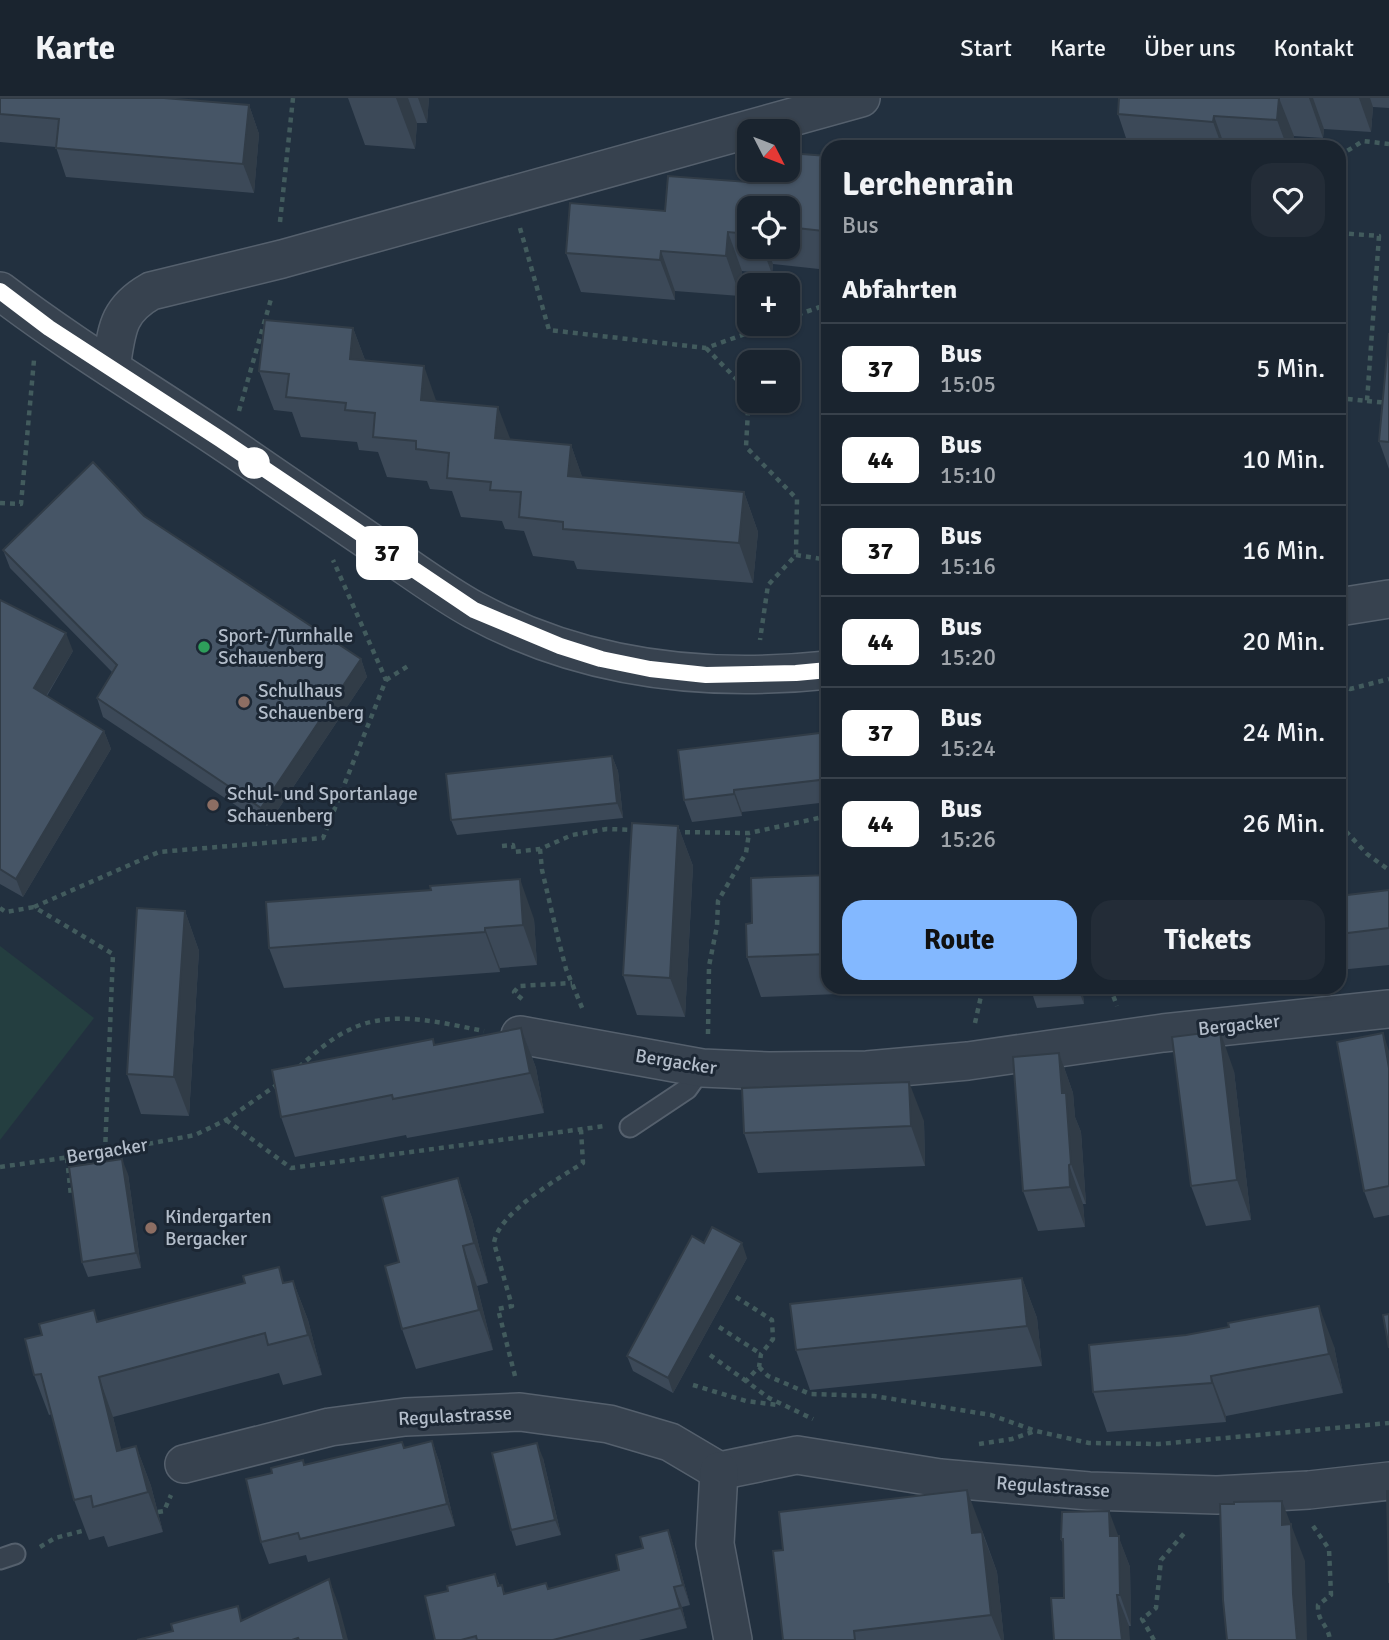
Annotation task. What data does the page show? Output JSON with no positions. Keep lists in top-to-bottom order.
{
  "streets": {
    "street": ["Bergacker", "Regulastrasse"]
  },
  "places": [
    "Sport-/Turnhalle Schauenberg",
    "Schulhaus Schauenberg",
    "Schul- und Sportanlage Schauenberg",
    "Kindergarten Bergacker"
  ],
  "lines": ["bus line 37"],
  "north": "bottom right",
  "page": {
    "header": "Karte",
    "nav": [
      "Start",
      "Karte",
      "Über uns",
      "Kontakt"
    ],
    "on_map": "37",
    "map_buttons": ["+", "−"],
    "heading": [
      ["Lerchenrain", "Bus"],
      "Abfahrten"
    ],
    "list": [
      {
        "mark": "37",
        "name": "Bus",
        "note": "15:05",
        "value": "5 Min."
      },
      {
        "mark": "44",
        "name": "Bus",
        "note": "15:10",
        "value": "10 Min."
      },
      {
        "mark": "37",
        "name": "Bus",
        "note": "15:16",
        "value": "16 Min."
      },
      {
        "mark": "44",
        "name": "Bus",
        "note": "15:20",
        "value": "20 Min."
      },
      {
        "mark": "37",
        "name": "Bus",
        "note": "15:24",
        "value": "24 Min."
      },
      {
        "mark": "44",
        "name": "Bus",
        "note": "15:26",
        "value": "26 Min."
      }
    ],
    "buttons": ["Route", "Tickets"]
  }
}
